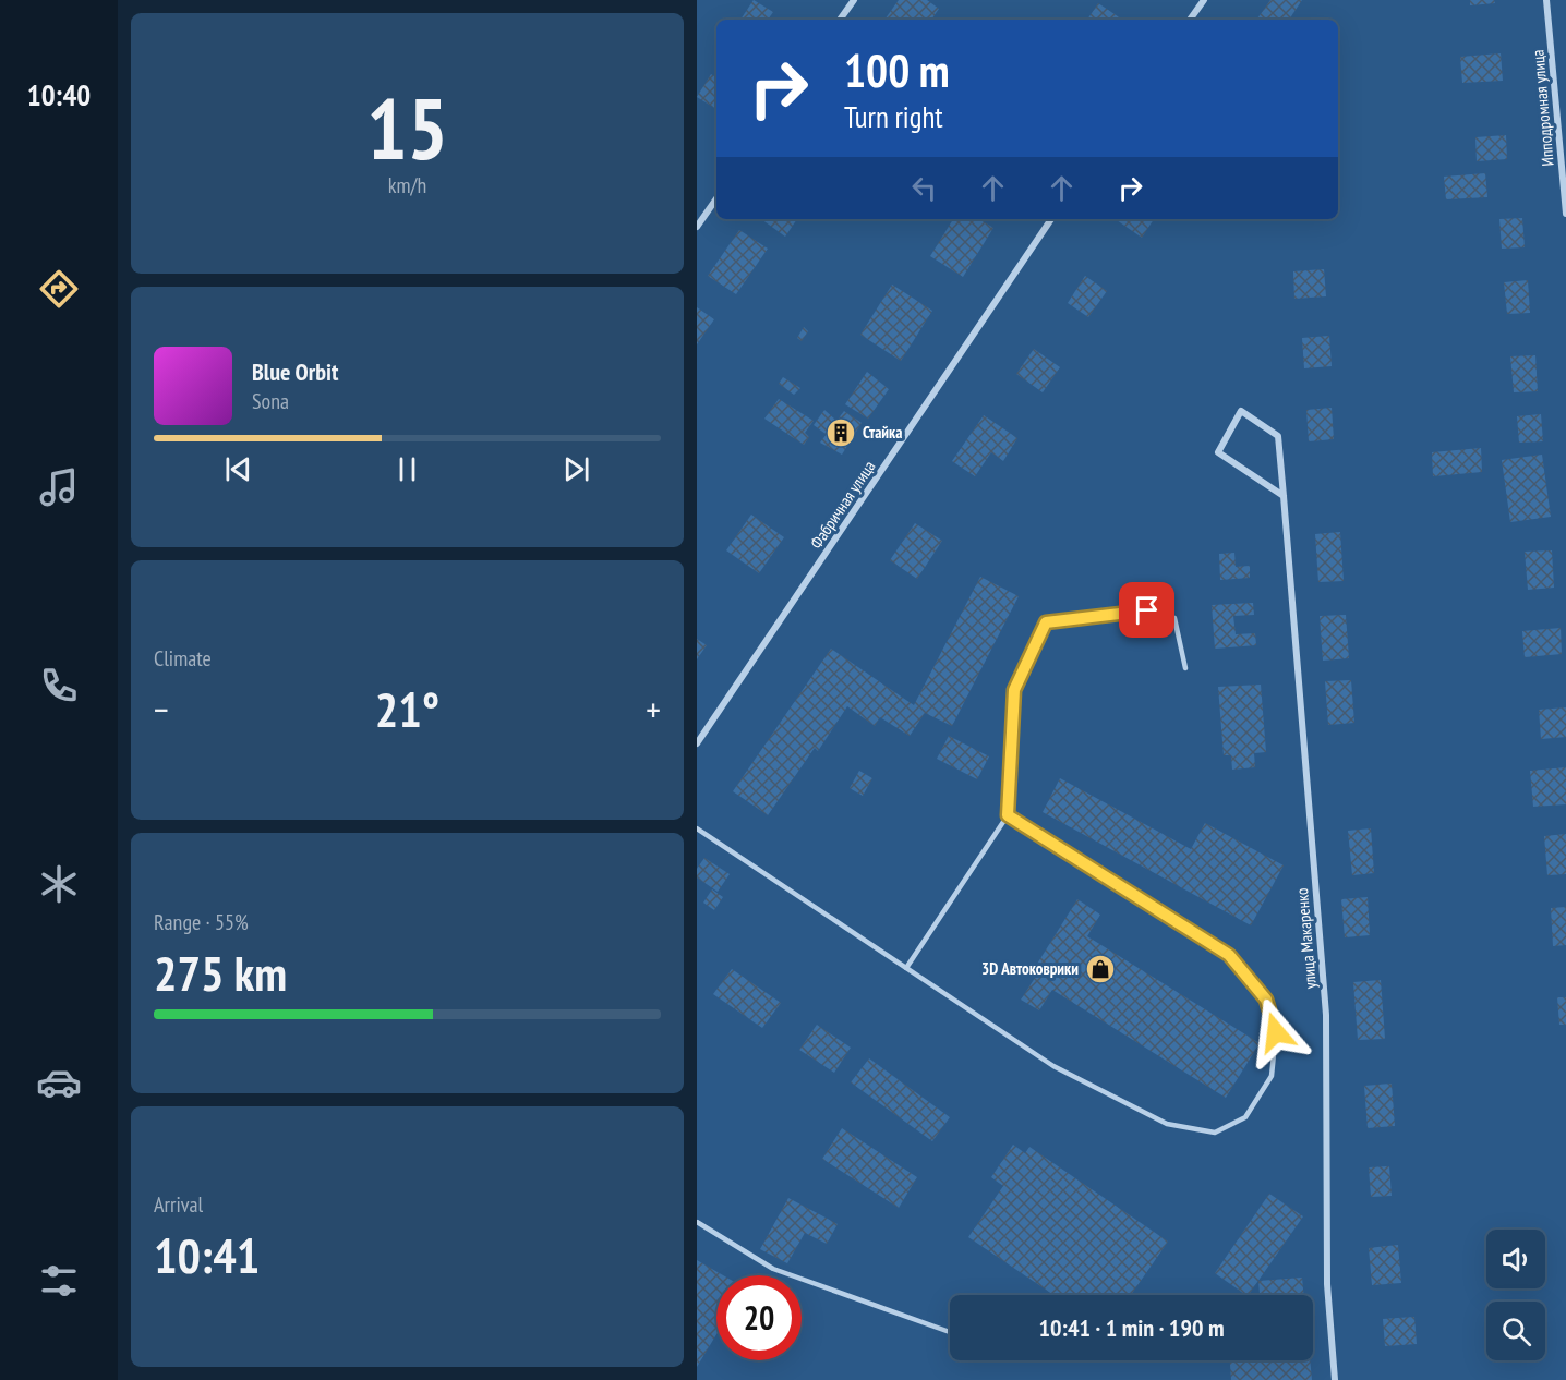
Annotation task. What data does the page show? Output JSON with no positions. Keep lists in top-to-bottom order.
{
  "streets": {
    "street": ["Ипподромная улица", "Фабричная улица", "улица Макаренко"]
  },
  "places": {
    "building": ["Стайка"],
    "shop": ["3D Автоковрики"]
  },
  "page": {
    "tabs": "10:40",
    "tile": [
      ["15", "km/h"],
      "Climate",
      ["Range · 55%", "275 km"],
      ["Arrival", "10:41"]
    ],
    "turn": ["100 m", "Turn right"],
    "song": ["Blue Orbit", "Sona"],
    "heat": ["−", "21°", "+"],
    "limit": "20",
    "trip": "10:41 · 1 min · 190 m"
  }
}
